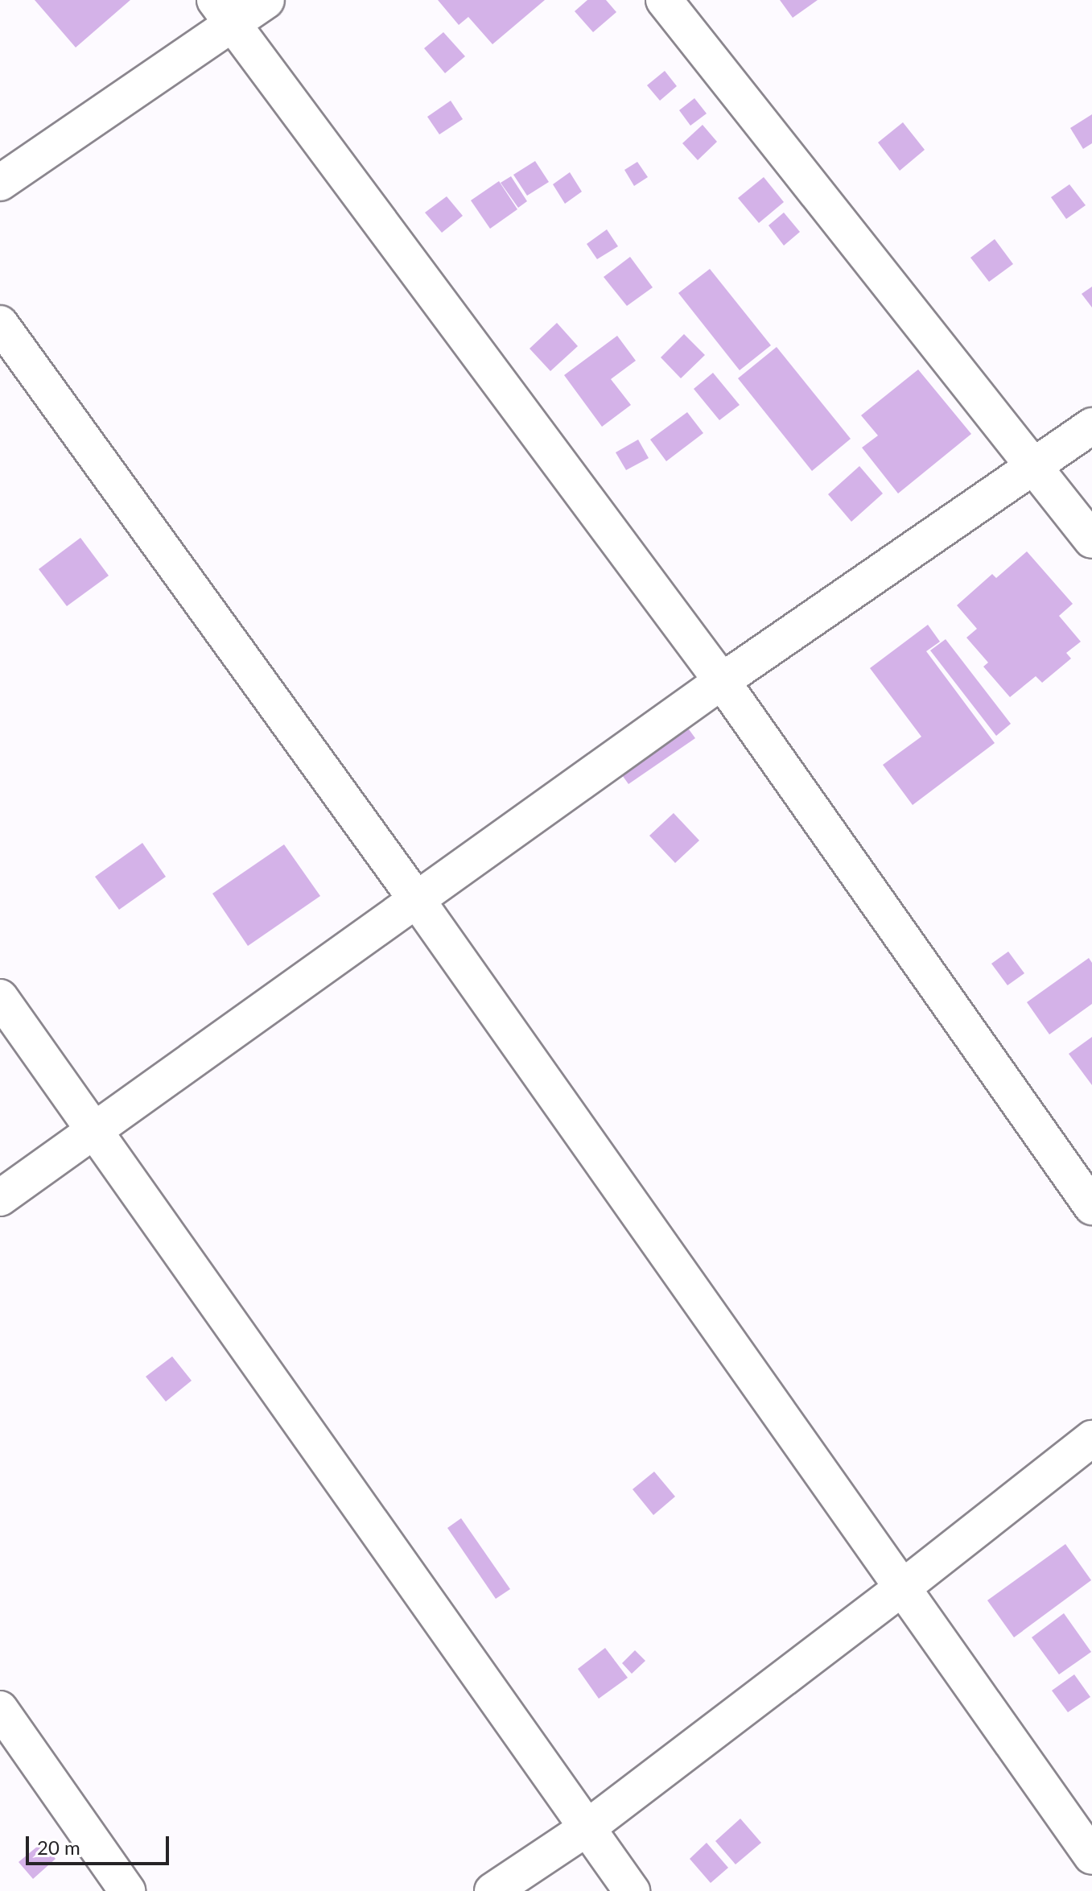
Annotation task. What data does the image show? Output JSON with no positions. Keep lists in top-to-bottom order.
{
  "scale_bar": "20 m"
}
